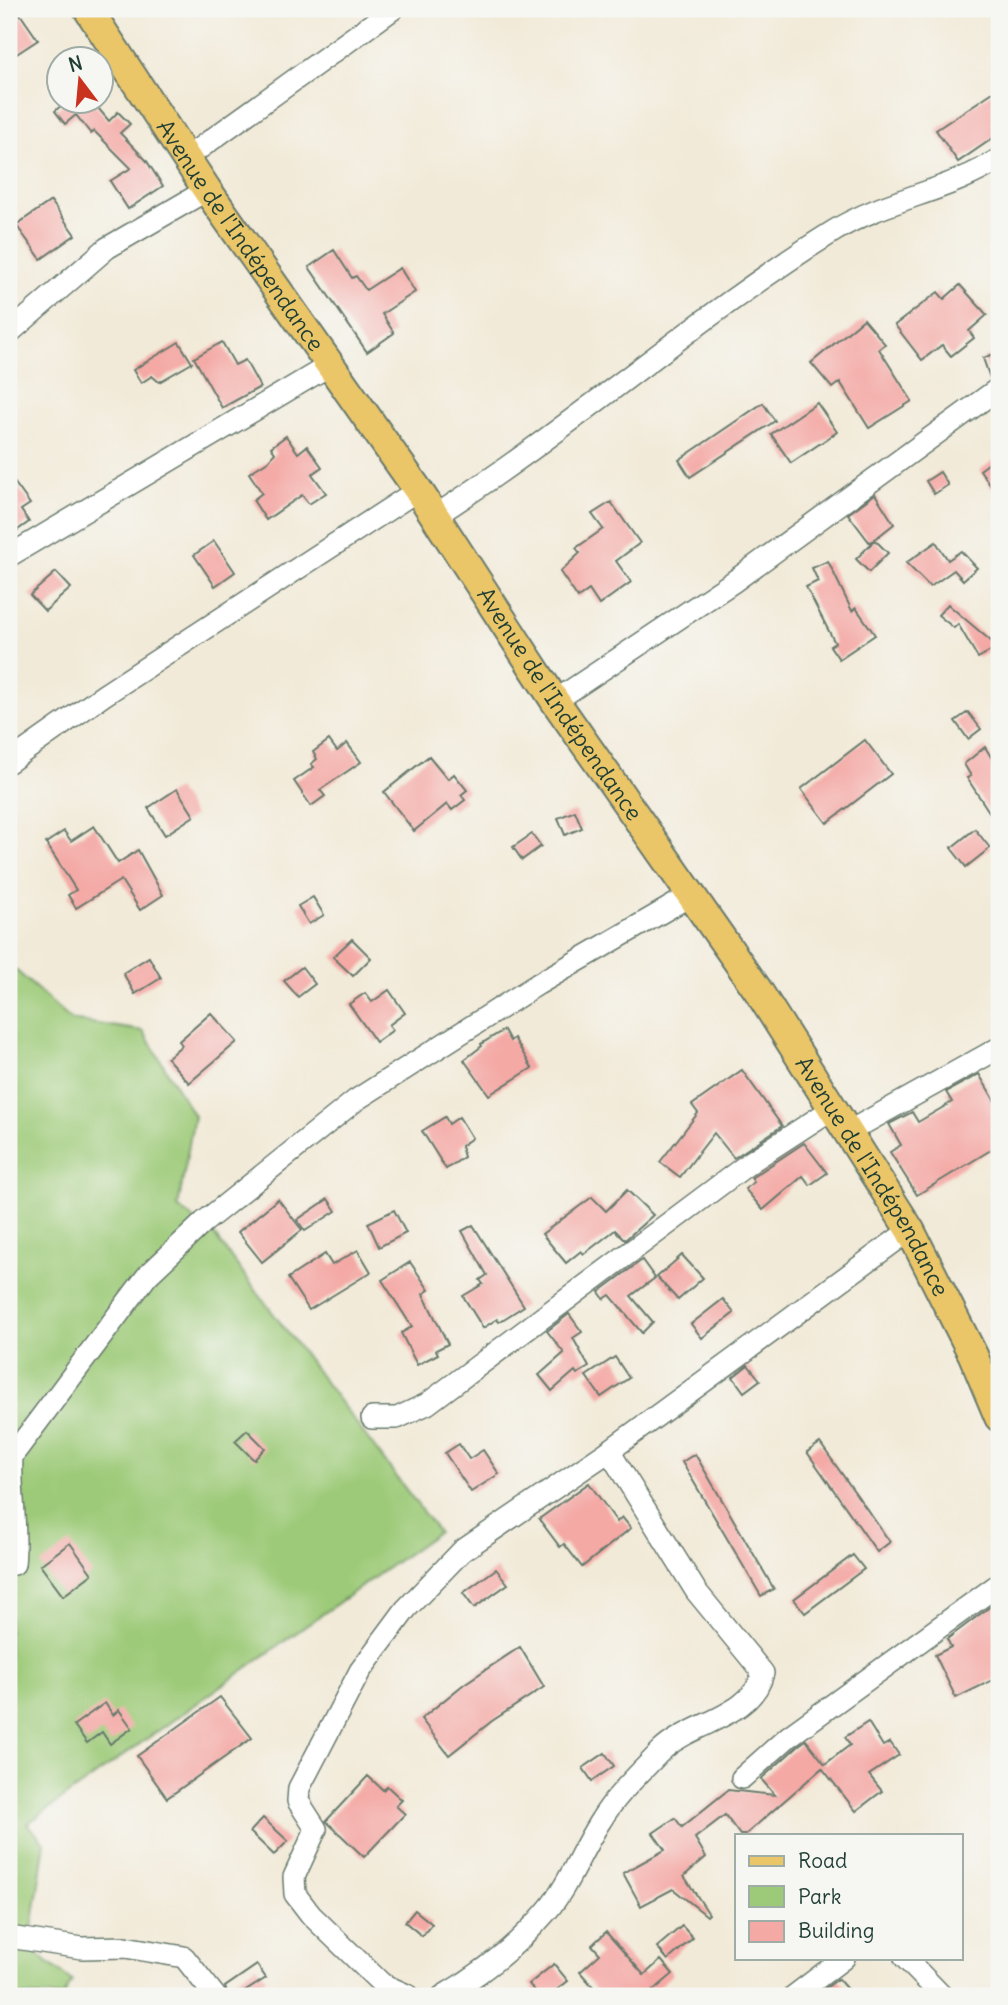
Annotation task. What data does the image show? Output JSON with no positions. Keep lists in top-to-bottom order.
{
  "streets": {
    "main road": ["Avenue de l'Indépendance"]
  },
  "legend": ["Road", "Park", "Building"],
  "north": "top"
}
